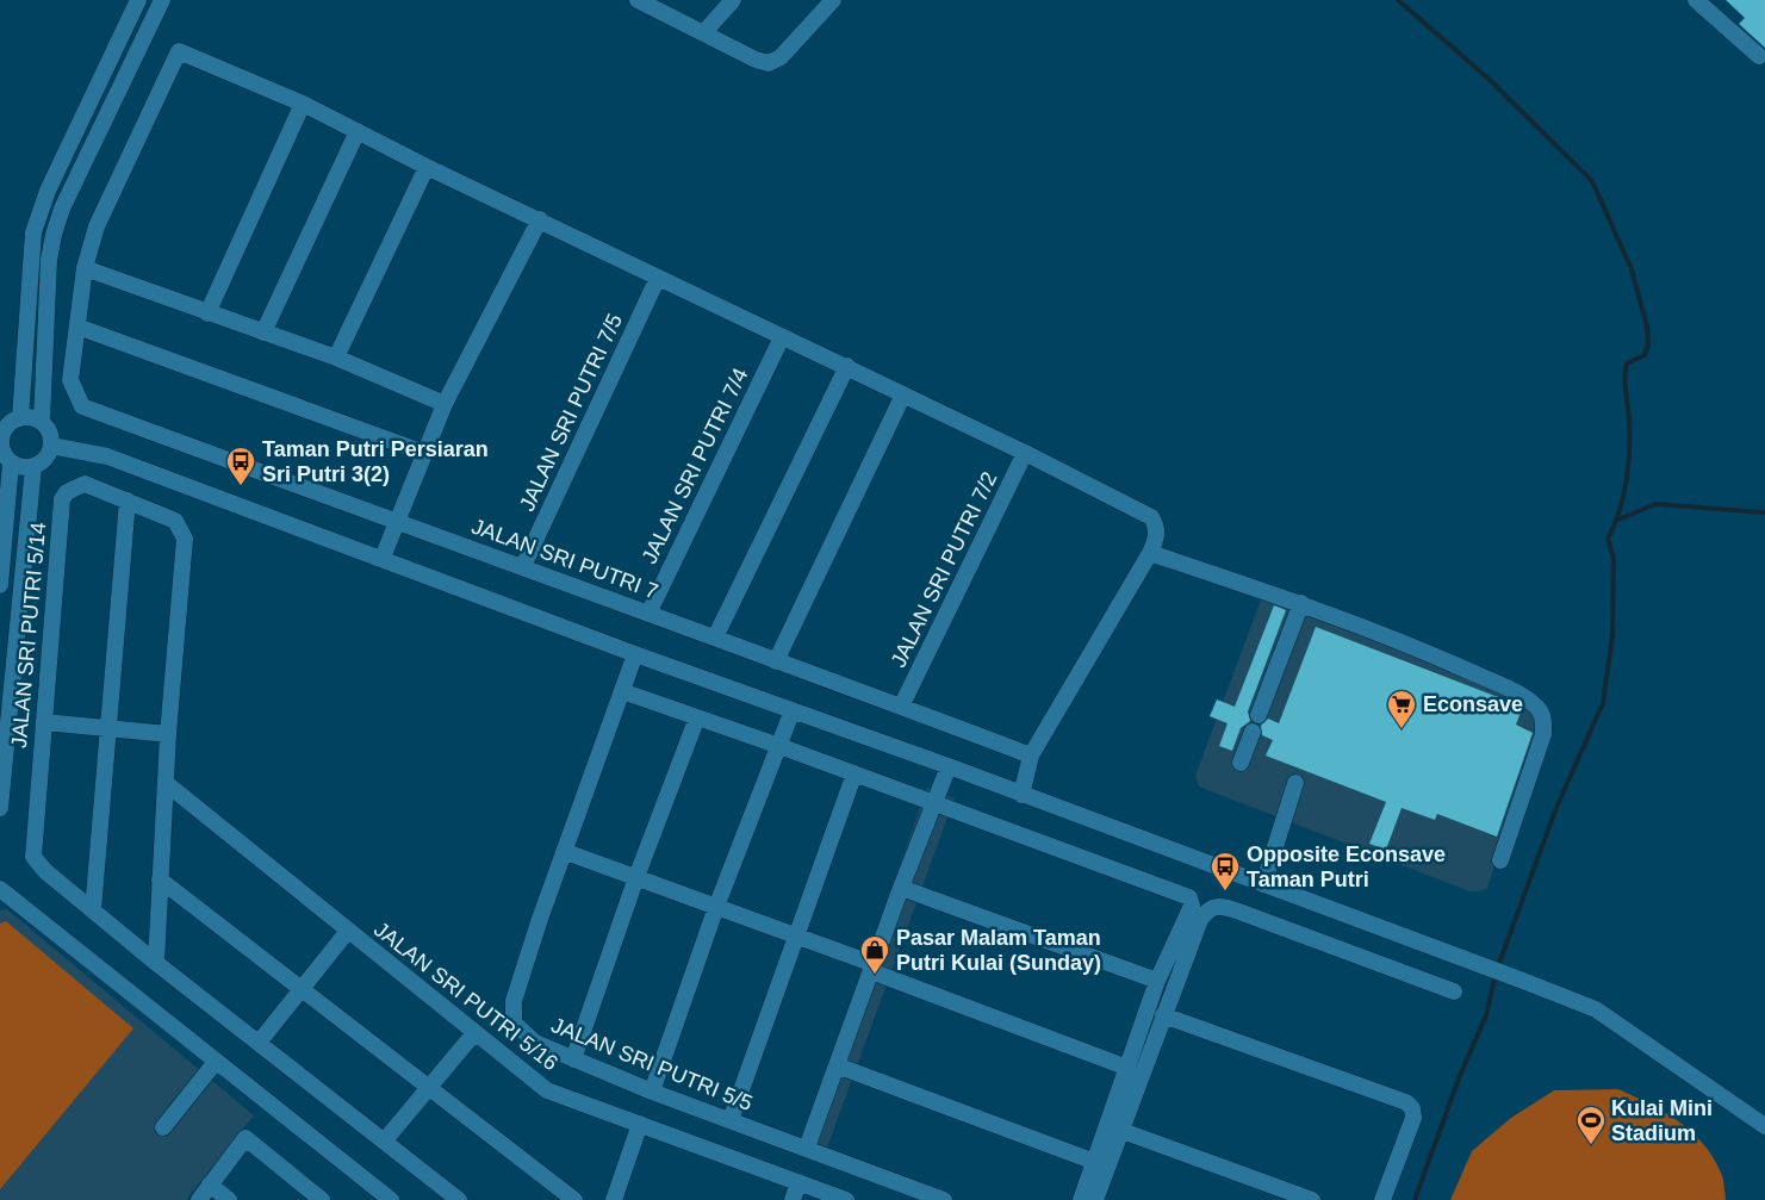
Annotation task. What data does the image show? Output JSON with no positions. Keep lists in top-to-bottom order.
{
  "streets": {
    "street": [
      "JALAN SRI PUTRI 7/5",
      "JALAN SRI PUTRI 7/4",
      "JALAN SRI PUTRI 7",
      "JALAN SRI PUTRI 7/2",
      "JALAN SRI PUTRI 5/14",
      "JALAN SRI PUTRI 5/16",
      "JALAN SRI PUTRI 5/5"
    ]
  },
  "crossings": [
    ["JALAN SRI PUTRI 7/5", "JALAN SRI PUTRI 7"],
    ["JALAN SRI PUTRI 7/4", "JALAN SRI PUTRI 7"],
    ["JALAN SRI PUTRI 7", "JALAN SRI PUTRI 7/2"]
  ],
  "places": {
    "bus stop": ["Taman Putri Persiaran Sri Putri 3(2)", "Opposite Econsave Taman Putri"],
    "supermarket": ["Econsave"],
    "shop": ["Pasar Malam Taman Putri Kulai (Sunday)"],
    "sports": ["Kulai Mini Stadium"]
  }
}
